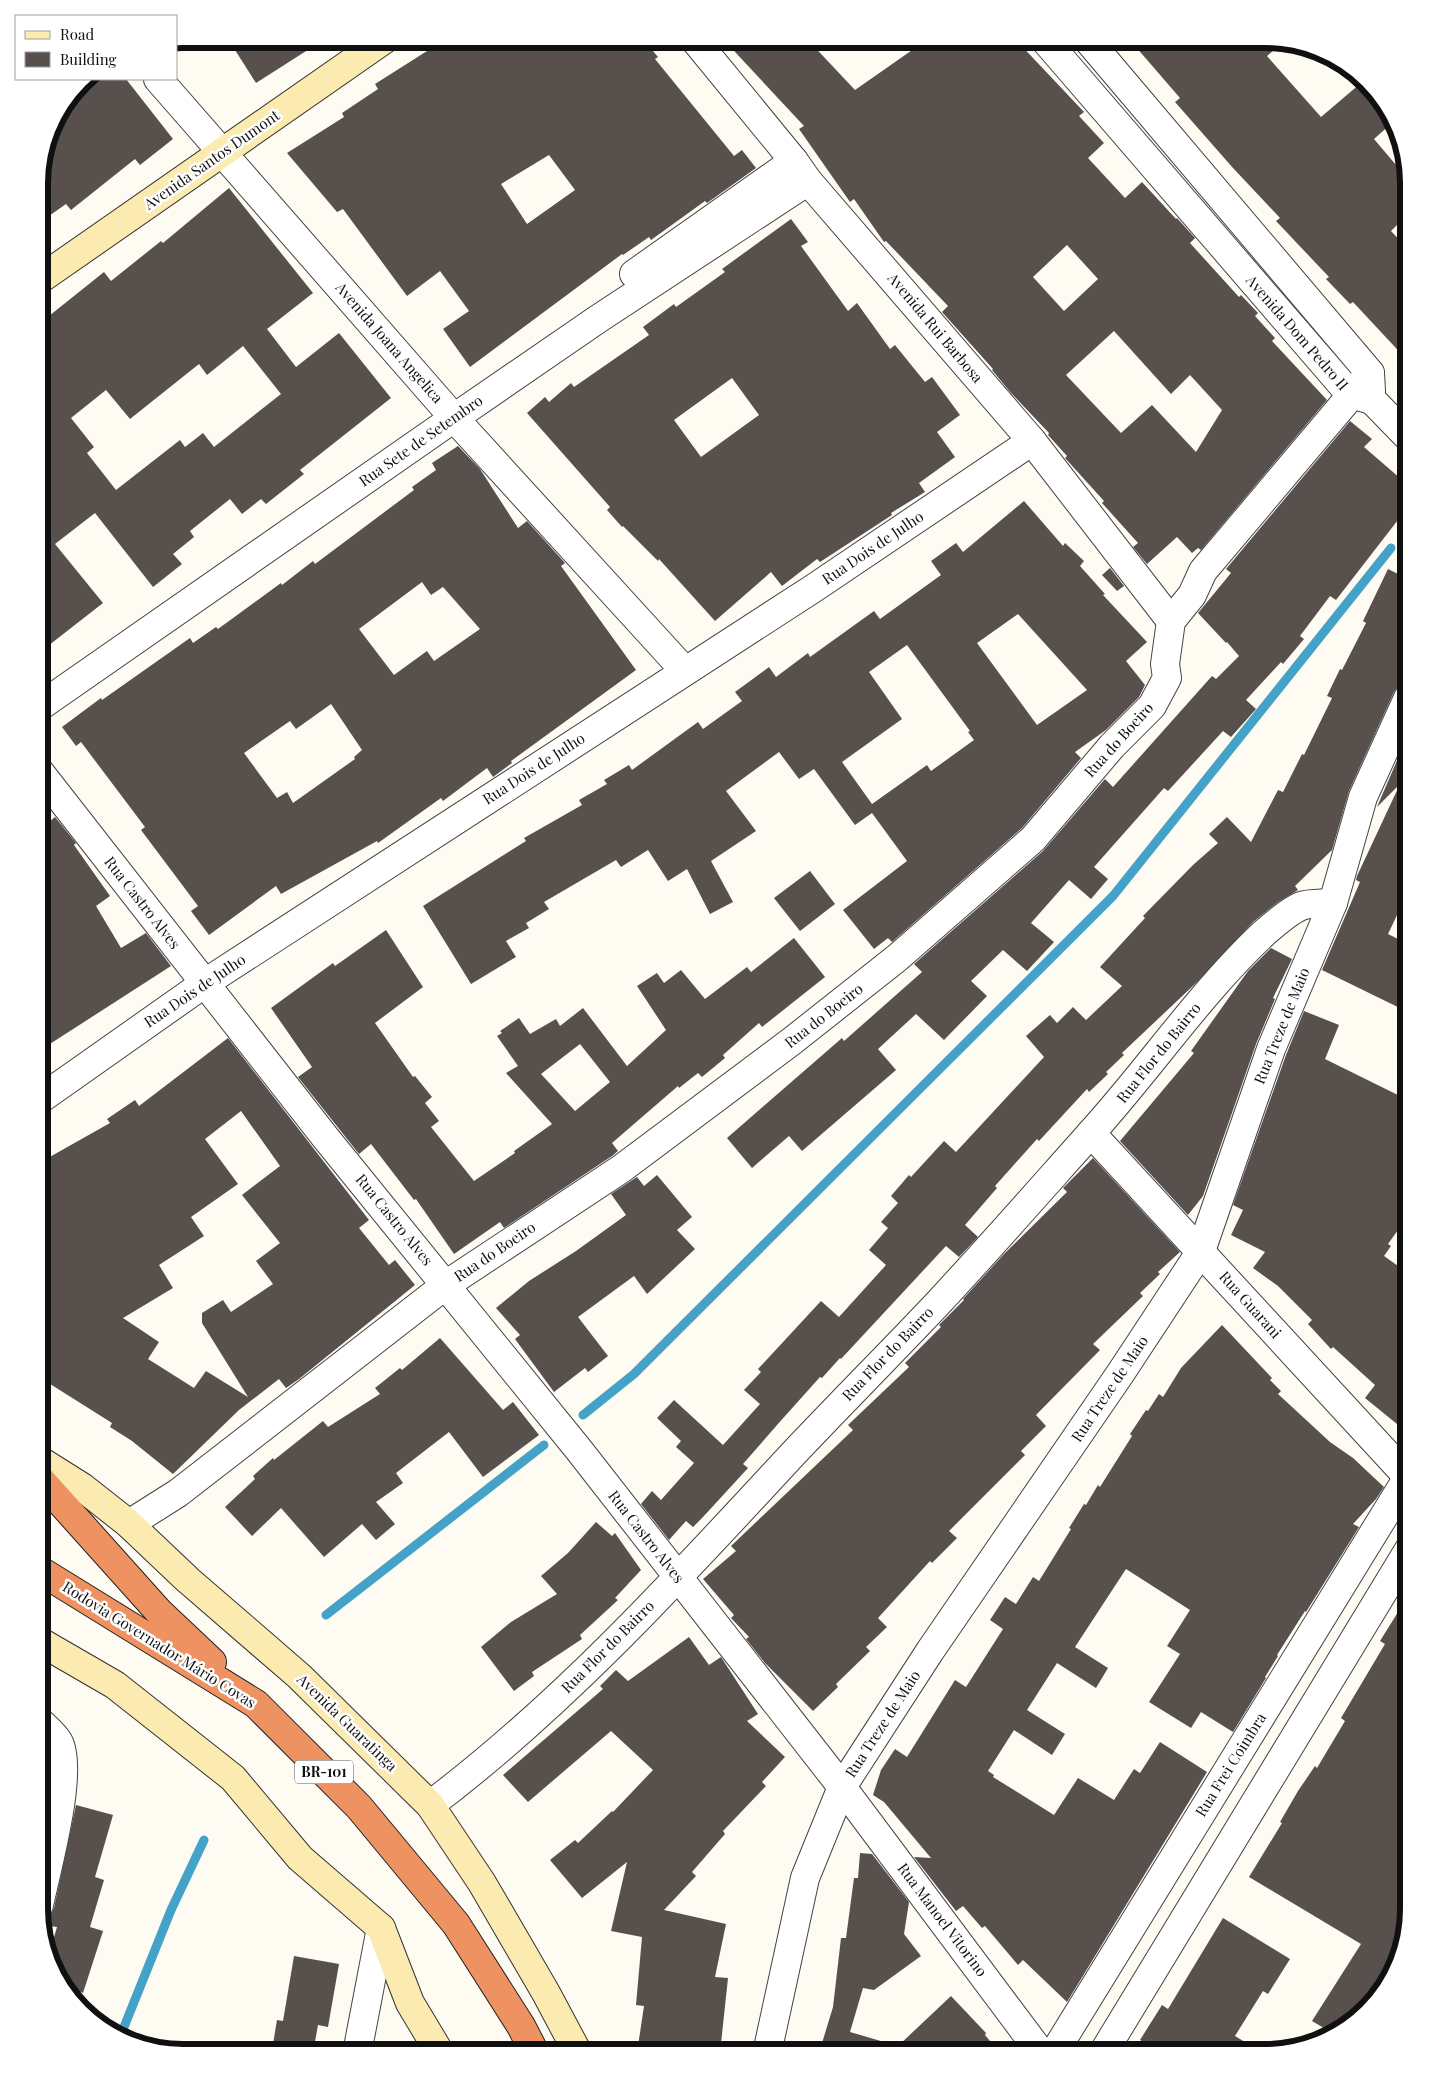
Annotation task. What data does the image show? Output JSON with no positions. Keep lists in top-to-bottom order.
{
  "streets": {
    "highway": ["Rodovia Governador Mário Covas", "BR-101"],
    "main road": ["Avenida Santos Dumont", "Avenida Guaratinga"],
    "street": [
      "Avenida Rui Barbosa",
      "Avenida Dom Pedro II",
      "Avenida Joana Angelica",
      "Rua Sete de Setembro",
      "Rua Dois de Julho",
      "Rua do Boeiro",
      "Rua Castro Alves",
      "Rua Treze de Maio",
      "Rua Flor do Bairro",
      "Rua Guarani",
      "Rua Frei Coimbra",
      "Rua Manoel Vitorino"
    ]
  },
  "crossings": [
    ["Avenida Santos Dumont", "Avenida Joana Angelica"],
    ["Avenida Rui Barbosa", "Rua Sete de Setembro"],
    ["Avenida Rui Barbosa", "Rua Dois de Julho"],
    ["Avenida Rui Barbosa", "Rua do Boeiro"],
    ["Avenida Dom Pedro II", "Rua do Boeiro"],
    ["Avenida Joana Angelica", "Rua Sete de Setembro"],
    ["Avenida Joana Angelica", "Rua Dois de Julho"],
    ["Rua Dois de Julho", "Rua Castro Alves"],
    ["Rua do Boeiro", "Rua Castro Alves"],
    ["Rua do Boeiro", "Avenida Guaratinga"],
    ["Rua Castro Alves", "Rua Treze de Maio"],
    ["Rua Castro Alves", "Rua Flor do Bairro"],
    ["Rua Castro Alves", "Rua Manoel Vitorino"],
    ["Rua Treze de Maio", "Rua Flor do Bairro"],
    ["Rua Treze de Maio", "Rua Guarani"],
    ["Rua Treze de Maio", "Rua Manoel Vitorino"],
    ["Rua Flor do Bairro", "Rua Guarani"],
    ["Rua Flor do Bairro", "Avenida Guaratinga"]
  ],
  "legend": ["Road", "Building"]
}
